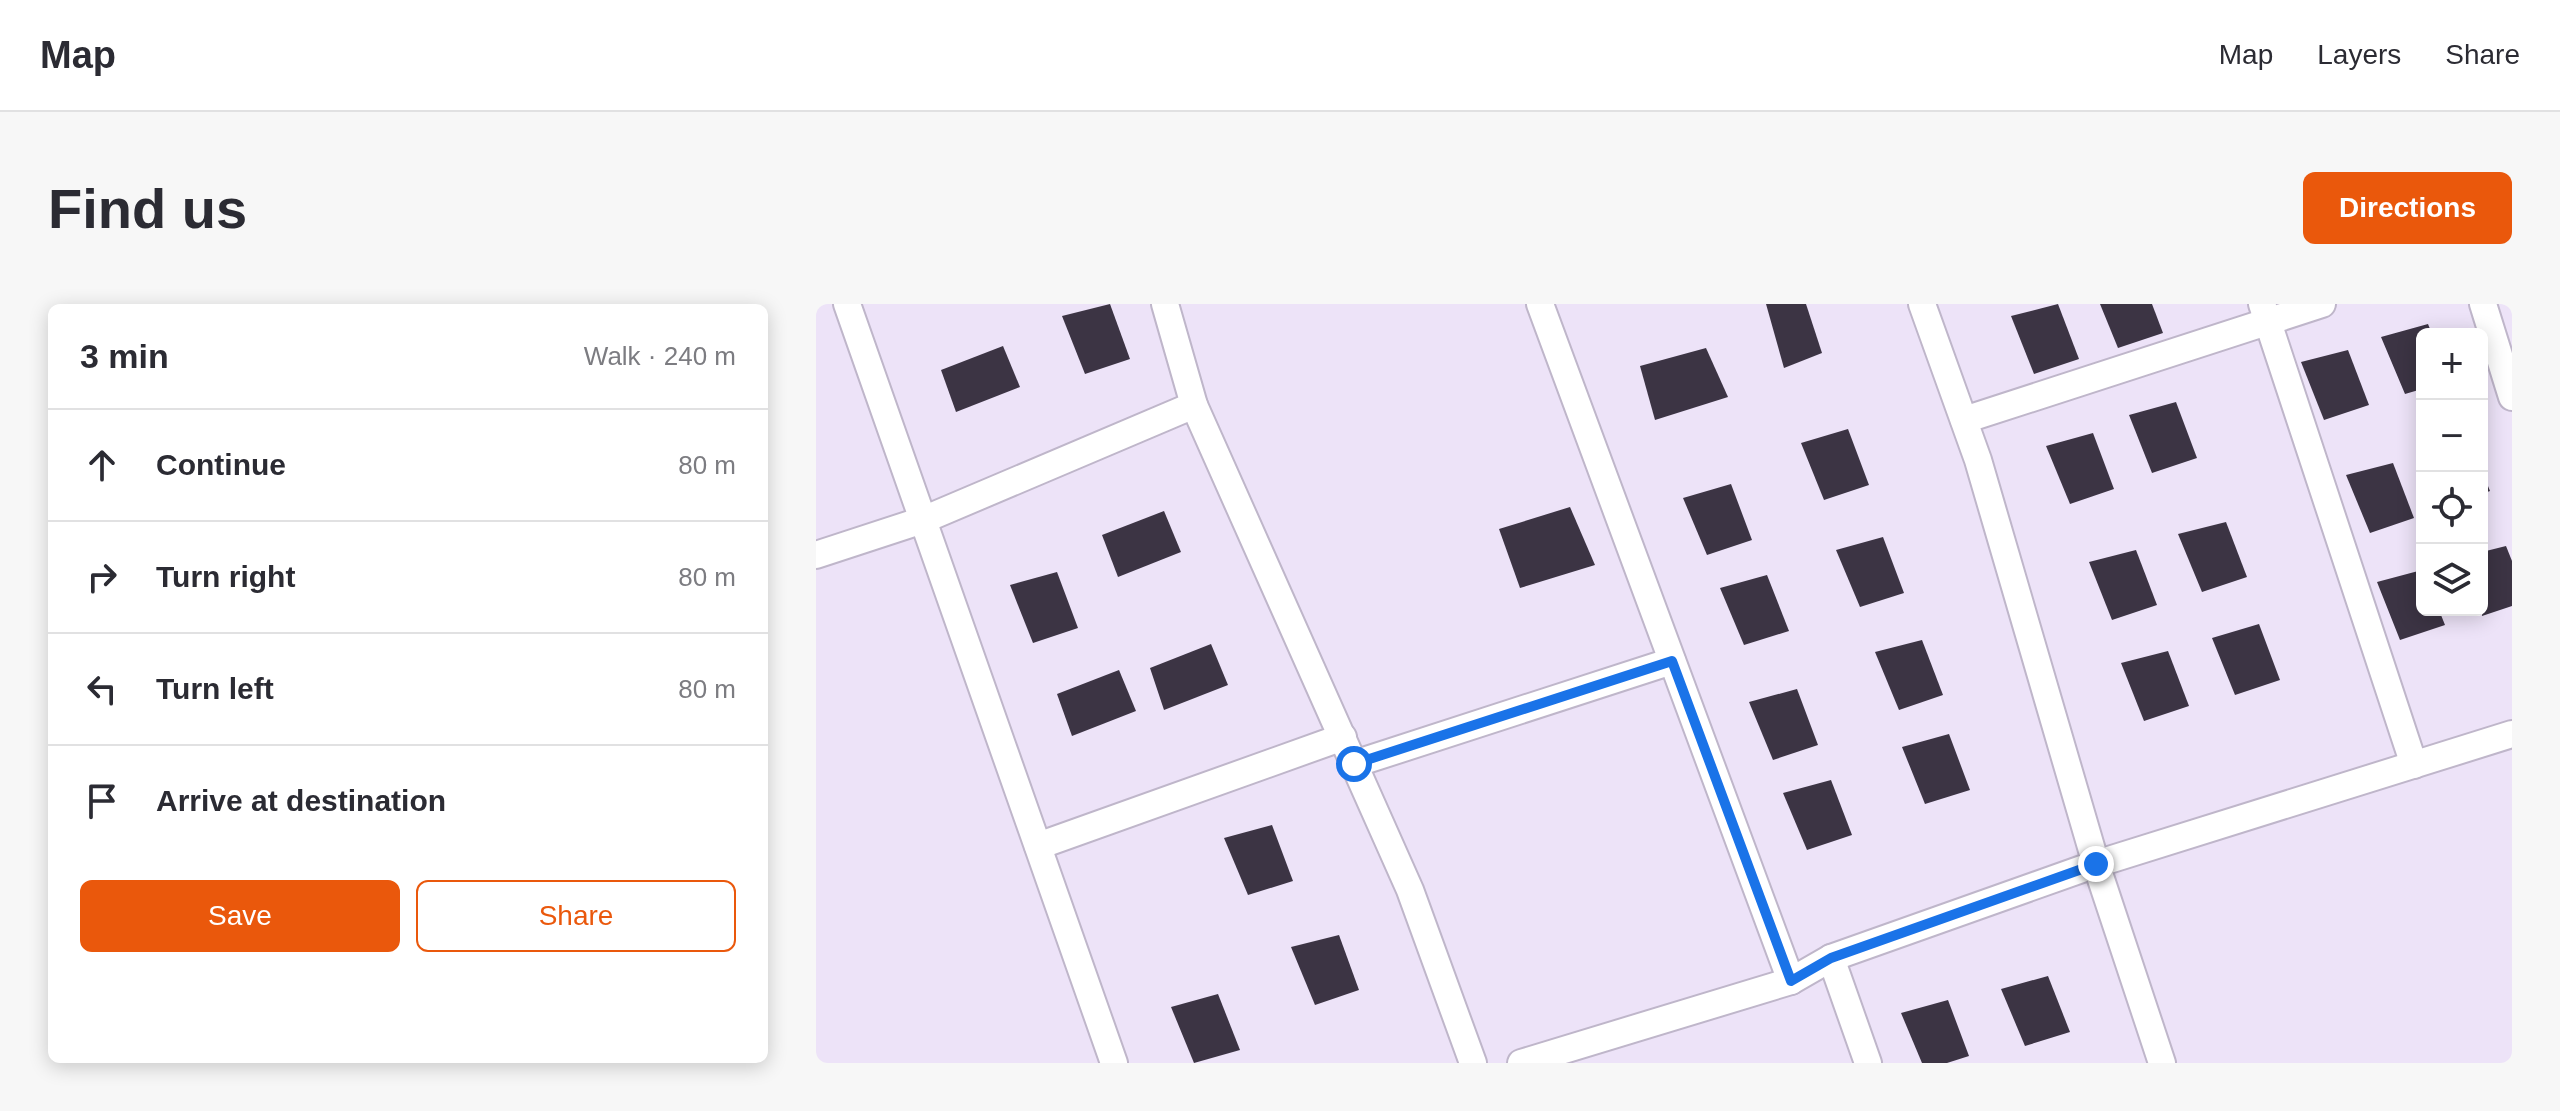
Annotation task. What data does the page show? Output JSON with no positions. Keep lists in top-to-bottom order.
{
  "page": {
    "header": "Map",
    "nav": ["Map", "Layers", "Share"],
    "buttons": [
      "Directions",
      ["Save", "Share"]
    ],
    "title": "Find us",
    "heading": ["3 min", "Walk · 240 m"],
    "map_buttons": ["+", "−"],
    "list": [
      ["Continue", "80 m"],
      ["Turn right", "80 m"],
      ["Turn left", "80 m"],
      "Arrive at destination"
    ]
  }
}
